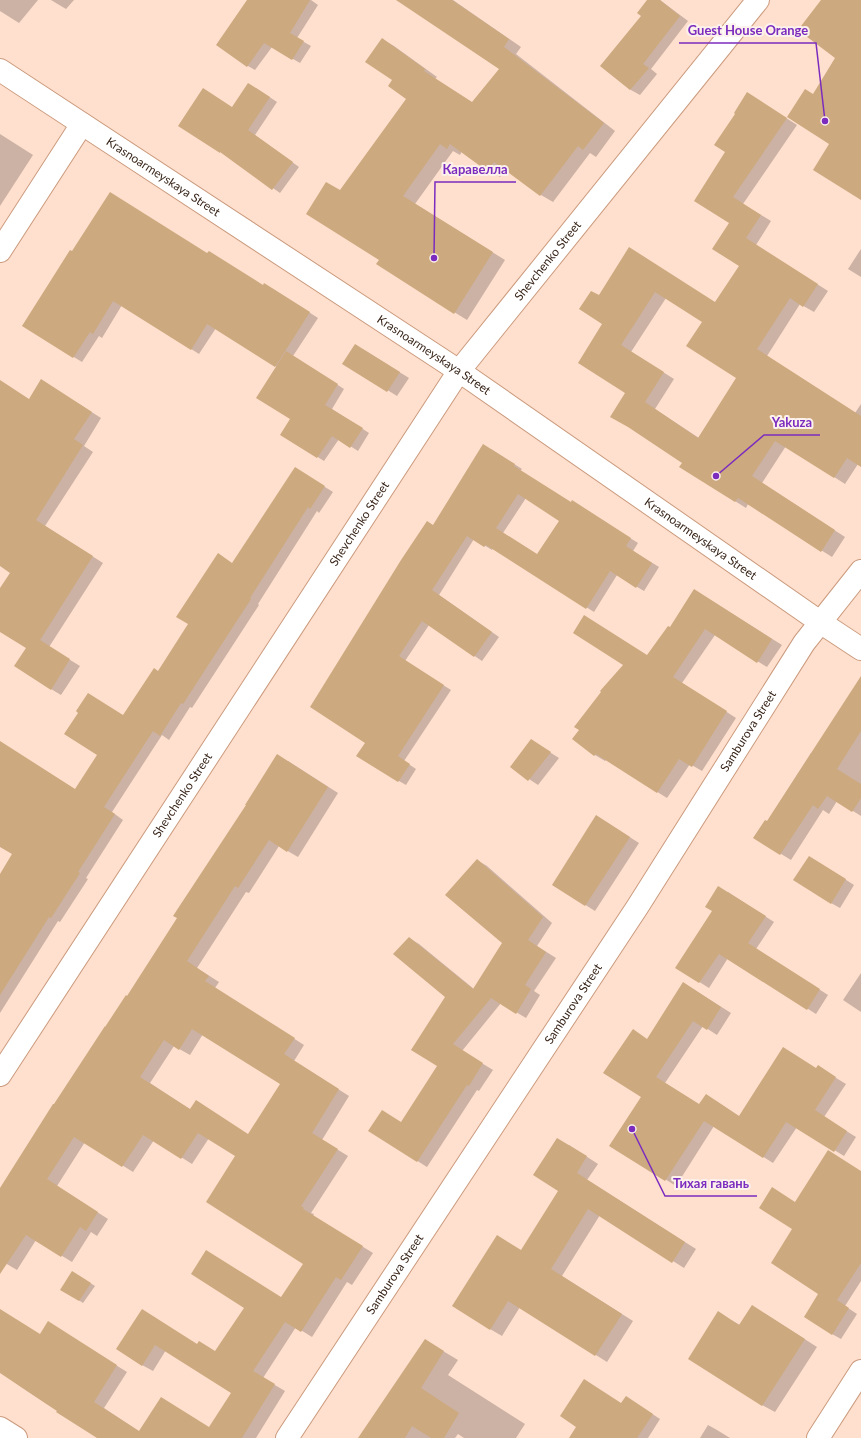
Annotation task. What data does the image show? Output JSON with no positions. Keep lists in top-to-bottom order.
{
  "streets": {
    "street": ["Krasnoarmeyskaya Street", "Shevchenko Street", "Samburova Street"]
  },
  "crossings": [
    ["Krasnoarmeyskaya Street", "Shevchenko Street"],
    ["Krasnoarmeyskaya Street", "Samburova Street"]
  ],
  "places": [
    "Guest House Orange",
    "Каравелла",
    "Yakuza",
    "Тихая гавань"
  ]
}
